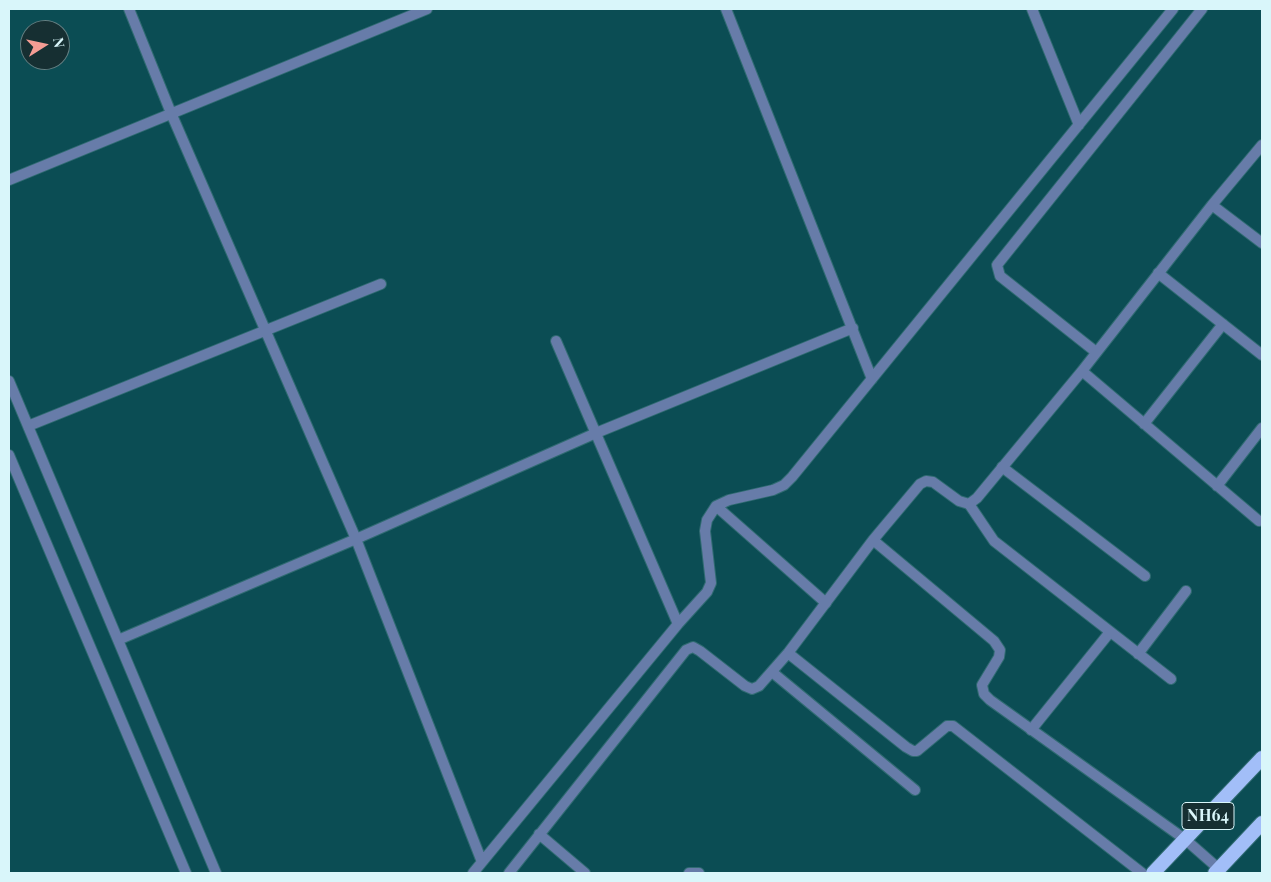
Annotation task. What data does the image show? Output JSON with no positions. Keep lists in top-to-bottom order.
{
  "streets": {
    "highway": ["NH64"]
  },
  "north": "right"
}
